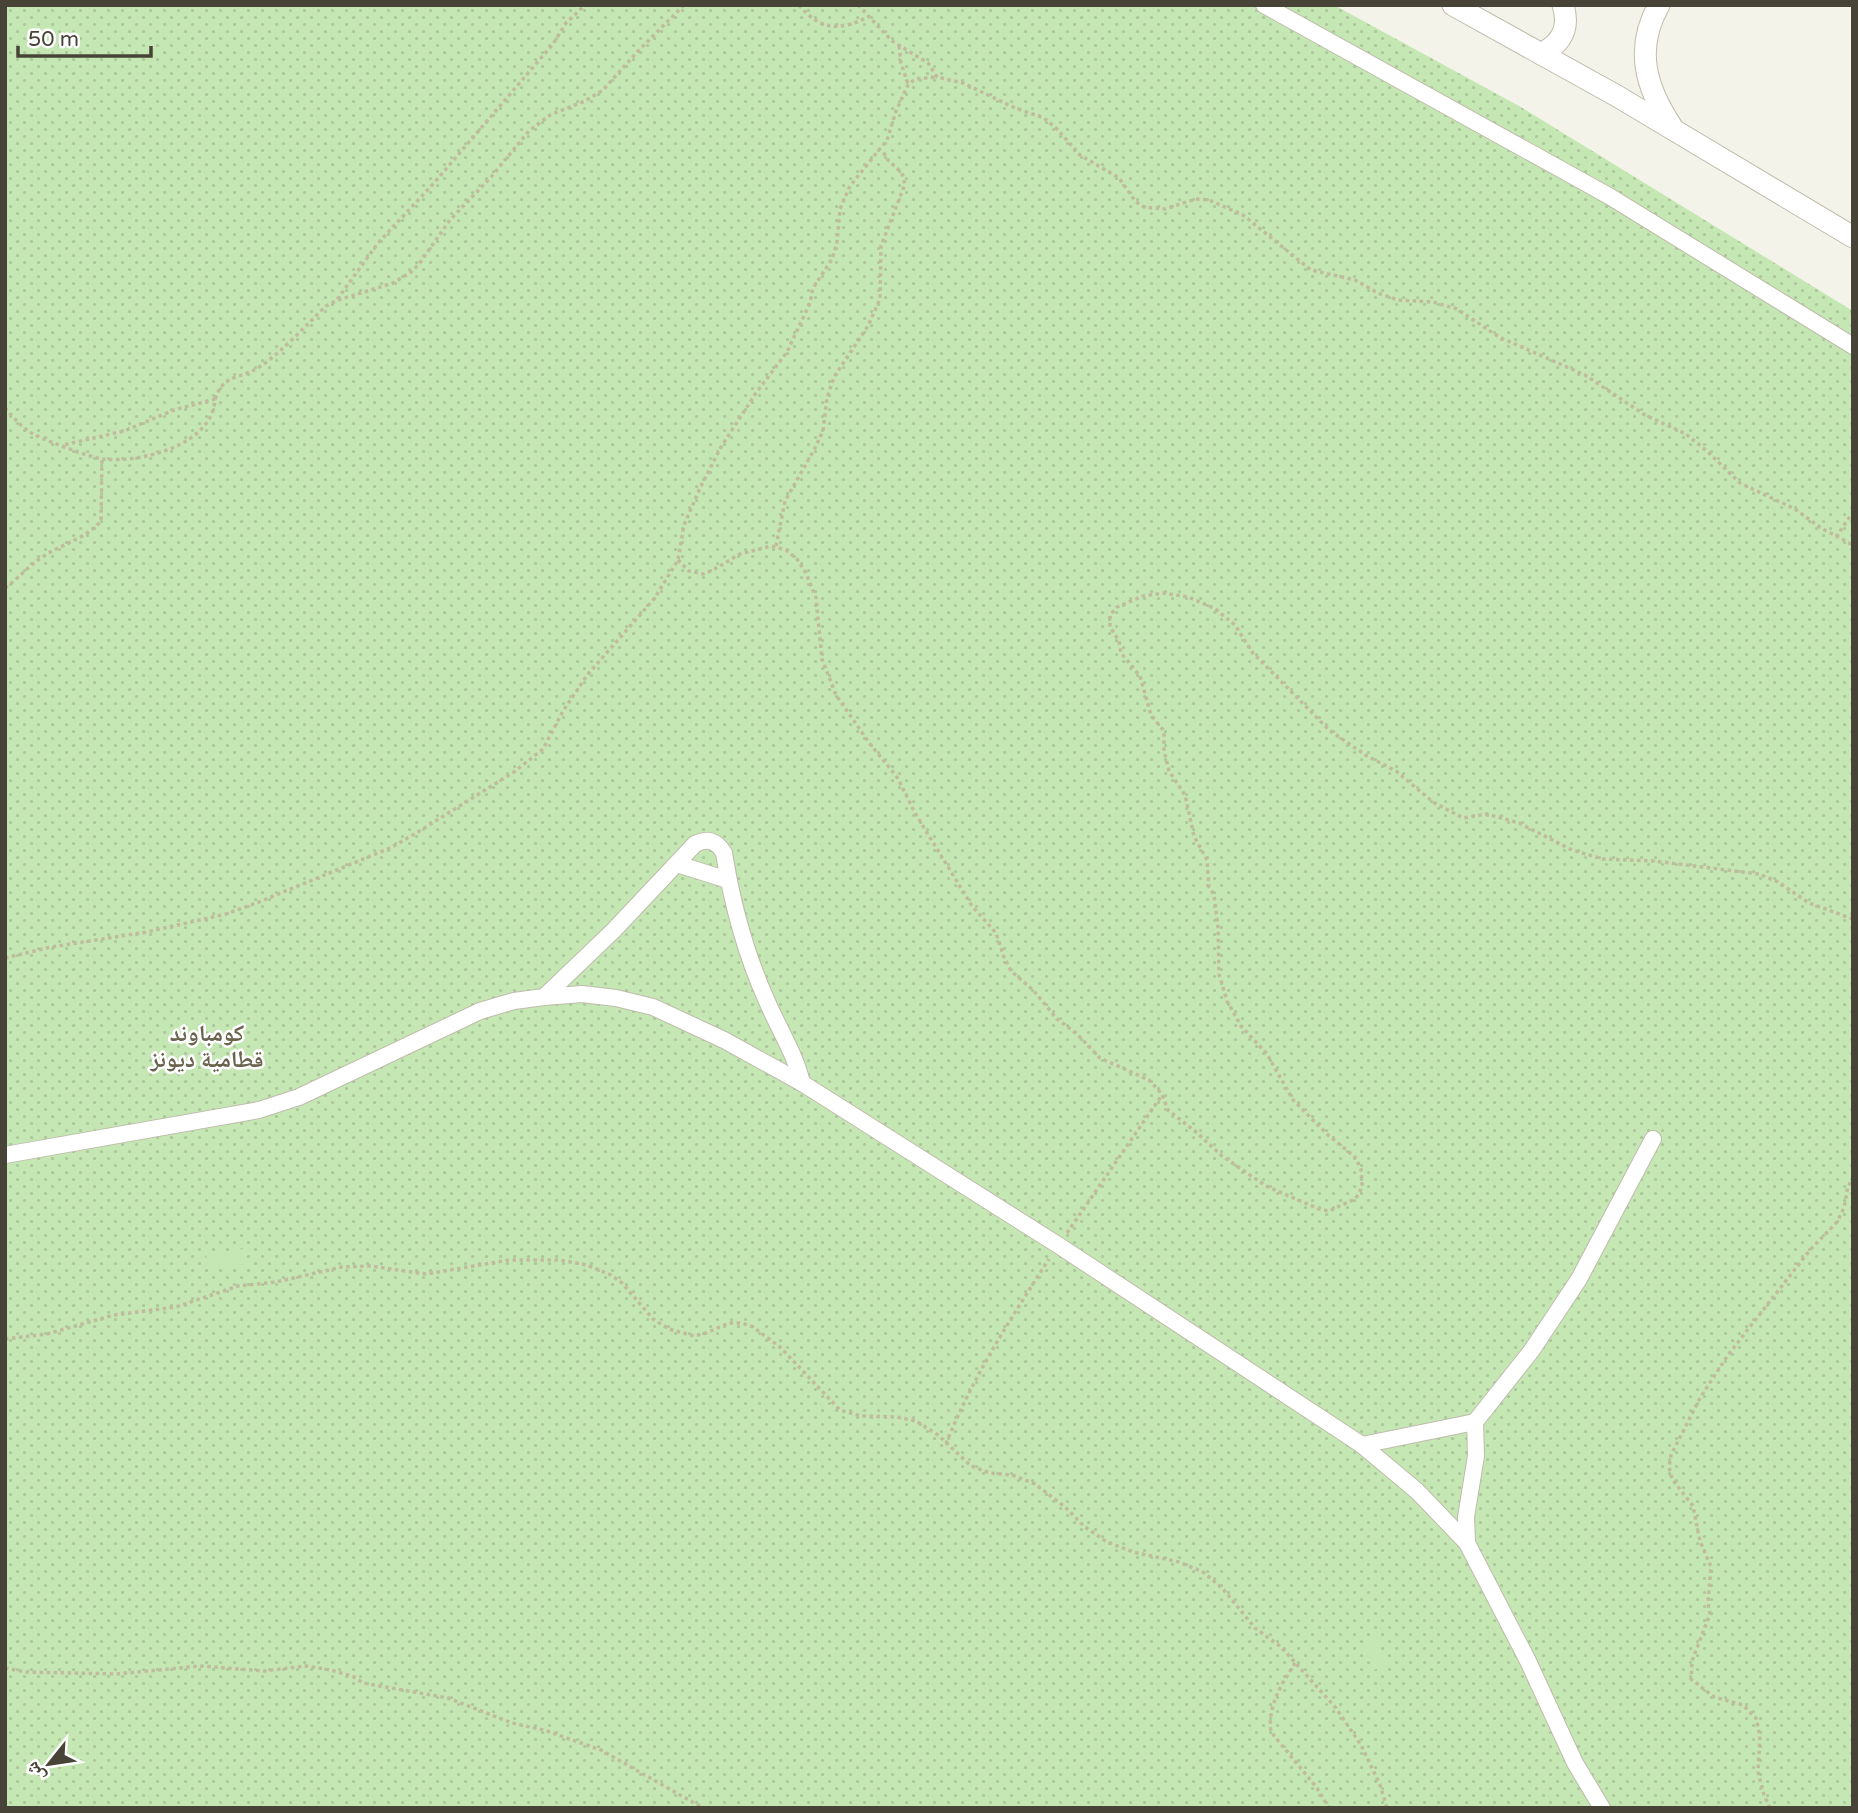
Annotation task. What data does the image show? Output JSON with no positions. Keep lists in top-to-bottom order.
{
  "districts": ["كومباوند قطامية ديونز"],
  "scale_bar": "50 m",
  "north": "bottom left"
}
